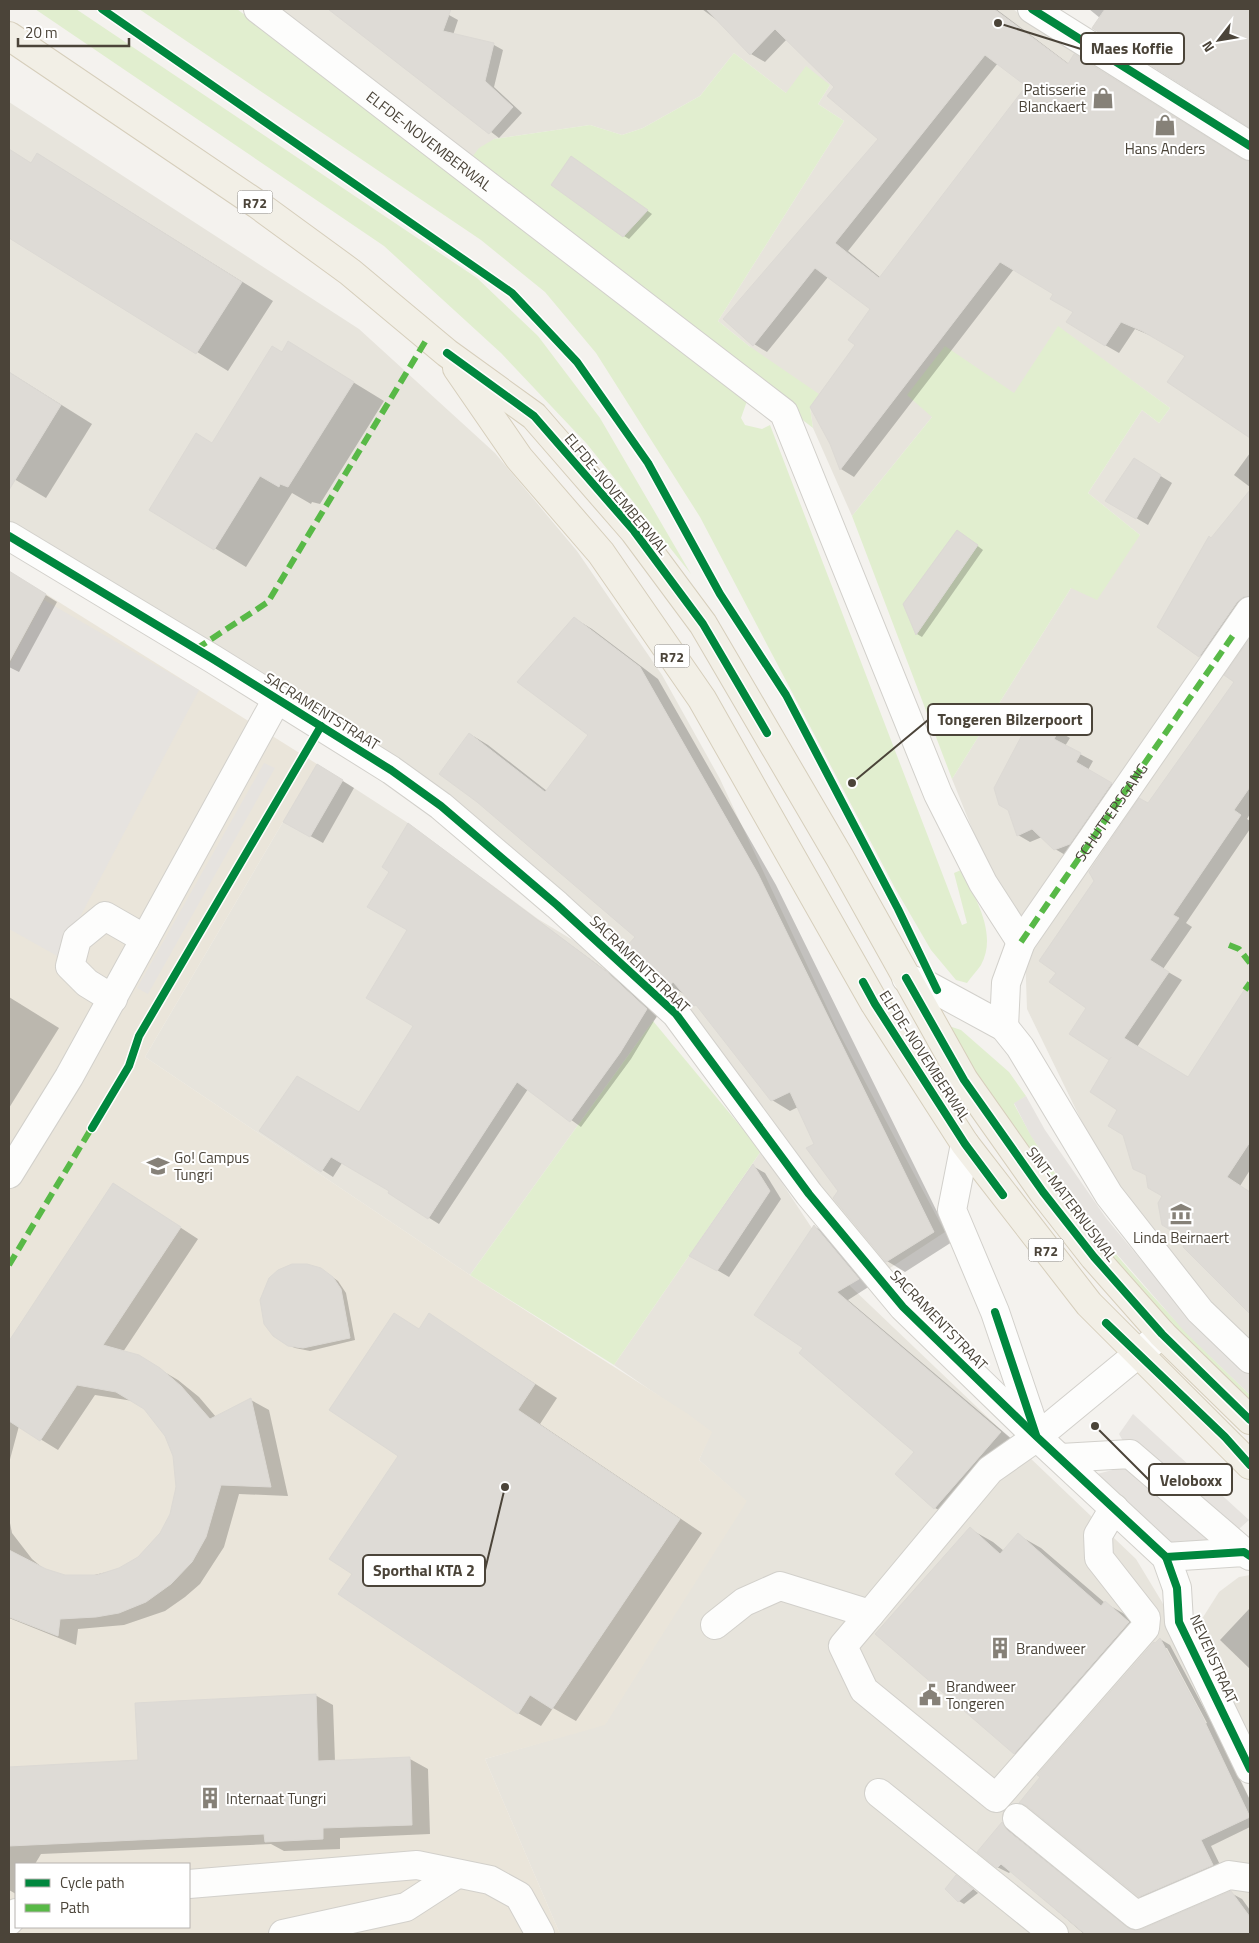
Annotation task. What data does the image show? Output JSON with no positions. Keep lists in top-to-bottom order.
{
  "streets": {
    "main road": ["ELFDE-NOVEMBERWAL", "R72", "SINT-MATERNUSWAL"],
    "street": ["SACRAMENTSTRAAT", "SCHUTTERSGANG", "NEVENSTRAAT"]
  },
  "crossings": [
    ["ELFDE-NOVEMBERWAL", "R72"],
    ["ELFDE-NOVEMBERWAL", "SCHUTTERSGANG"],
    ["ELFDE-NOVEMBERWAL", "SINT-MATERNUSWAL"],
    ["SACRAMENTSTRAAT", "NEVENSTRAAT"]
  ],
  "places": {
    "other": [
      "Maes Koffie",
      "Tongeren Bilzerpoort",
      "Veloboxx",
      "Sporthal KTA 2"
    ],
    "shop": ["Patisserie Blanckaert", "Hans Anders"],
    "school or university": ["Go! Campus Tungri"],
    "museum": ["Linda Beirnaert"],
    "building": ["Brandweer", "Internaat Tungri"],
    "public building": ["Brandweer Tongeren"]
  },
  "legend": ["Cycle path", "Path"],
  "scale_bar": "20 m",
  "north": "bottom left"
}
